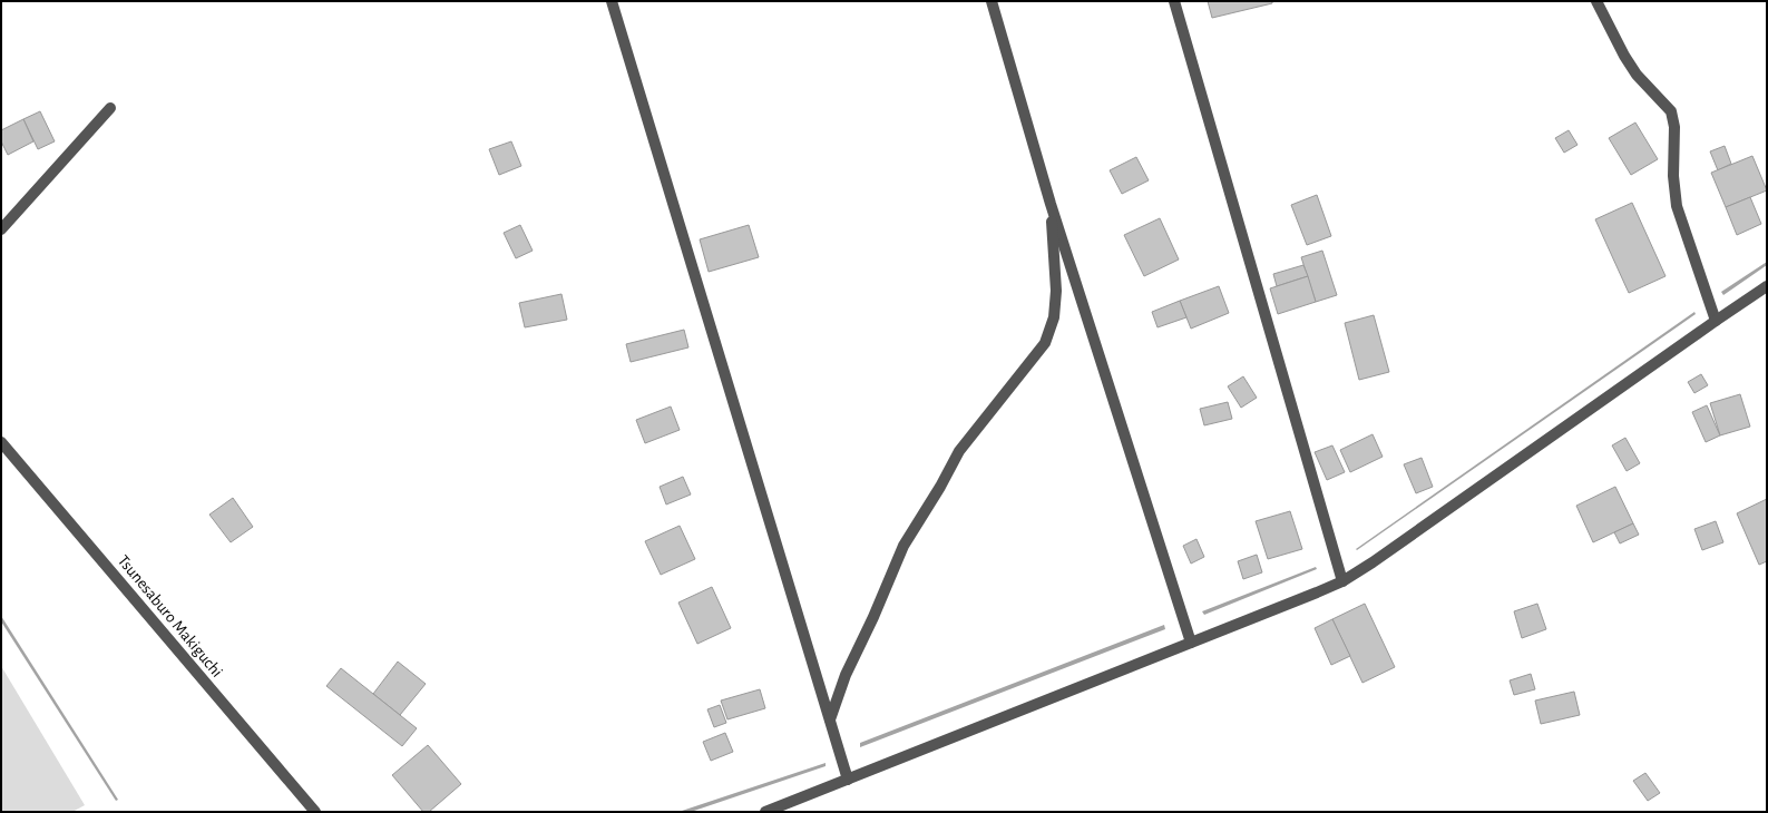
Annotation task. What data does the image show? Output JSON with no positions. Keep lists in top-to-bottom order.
{
  "streets": {
    "street": ["Tsunesaburo Makiguchi"]
  }
}
